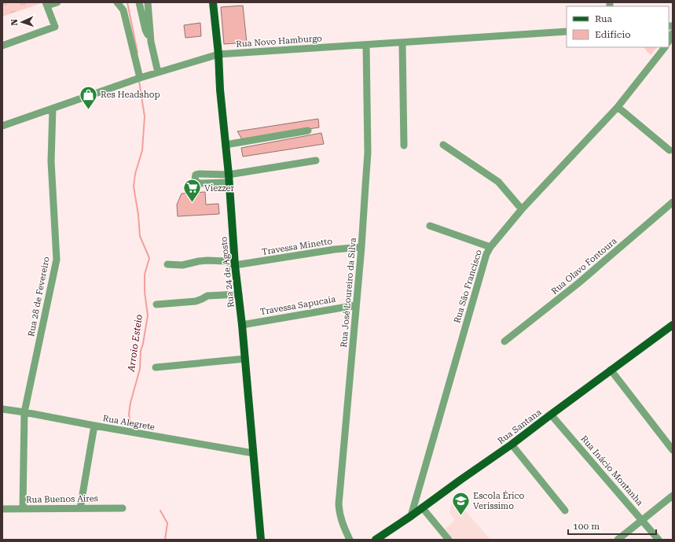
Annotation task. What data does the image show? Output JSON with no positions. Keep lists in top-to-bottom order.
{
  "streets": {
    "main road": ["Rua 24 de Agosto", "Rua Santana"],
    "street": [
      "Rua Novo Hamburgo",
      "Travessa Minetto",
      "Rua Olavo Fontoura",
      "Rua São Francisco",
      "Rua José Loureiro da Silva",
      "Rua 28 de Fevereiro",
      "Travessa Sapucaia",
      "Rua Alegrete",
      "Rua Inácio Montanha",
      "Rua Buenos Aires"
    ]
  },
  "crossings": [
    ["Rua Novo Hamburgo", "Rua 24 de Agosto"],
    ["Rua Novo Hamburgo", "Rua José Loureiro da Silva"],
    ["Rua Novo Hamburgo", "Rua 28 de Fevereiro"],
    ["Travessa Minetto", "Rua 24 de Agosto"],
    ["Travessa Minetto", "Rua José Loureiro da Silva"],
    ["Rua 24 de Agosto", "Travessa Sapucaia"],
    ["Rua 24 de Agosto", "Rua Alegrete"],
    ["Rua São Francisco", "Rua Santana"],
    ["Rua José Loureiro da Silva", "Travessa Sapucaia"],
    ["Rua 28 de Fevereiro", "Rua Alegrete"],
    ["Rua 28 de Fevereiro", "Rua Buenos Aires"],
    ["Rua Santana", "Rua Inácio Montanha"]
  ],
  "water": ["Arroio Esteio"],
  "places": {
    "shop": ["Res Headshop"],
    "supermarket": ["Viezzer"],
    "school or university": ["Escola Érico Veríssimo"]
  },
  "legend": ["Rua", "Edifício"],
  "scale_bar": "100 m",
  "north": "left"
}
